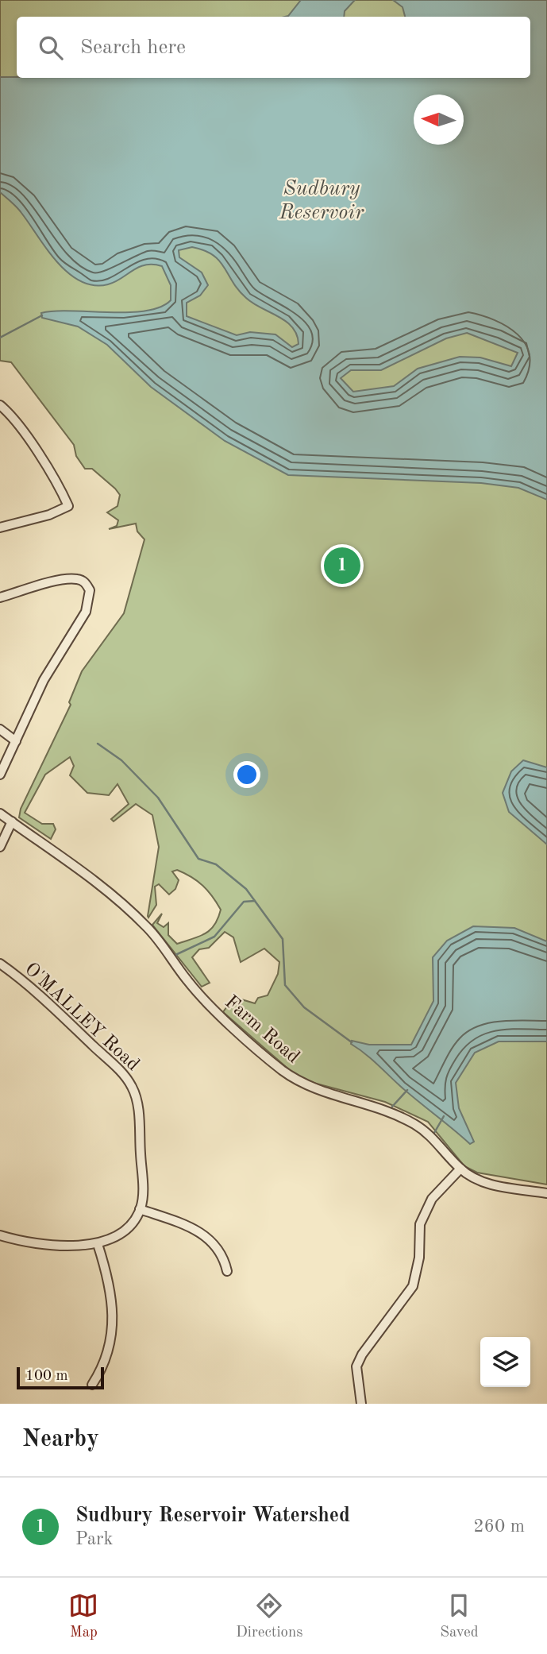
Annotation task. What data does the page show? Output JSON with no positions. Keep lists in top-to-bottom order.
{
  "streets": {
    "street": ["O'MALLEY Road", "Farm Road"]
  },
  "water": ["Sudbury Reservoir"],
  "scale_bar": "100 m",
  "north": "left",
  "page": {
    "search": "Search here",
    "pins": "1",
    "scale": "100 m",
    "heading": "Nearby",
    "list": [
      {
        "mark": "1",
        "name": "Sudbury Reservoir Watershed",
        "note": "Park",
        "value": "260 m"
      }
    ],
    "nav": ["Map", "Directions", "Saved"]
  }
}
